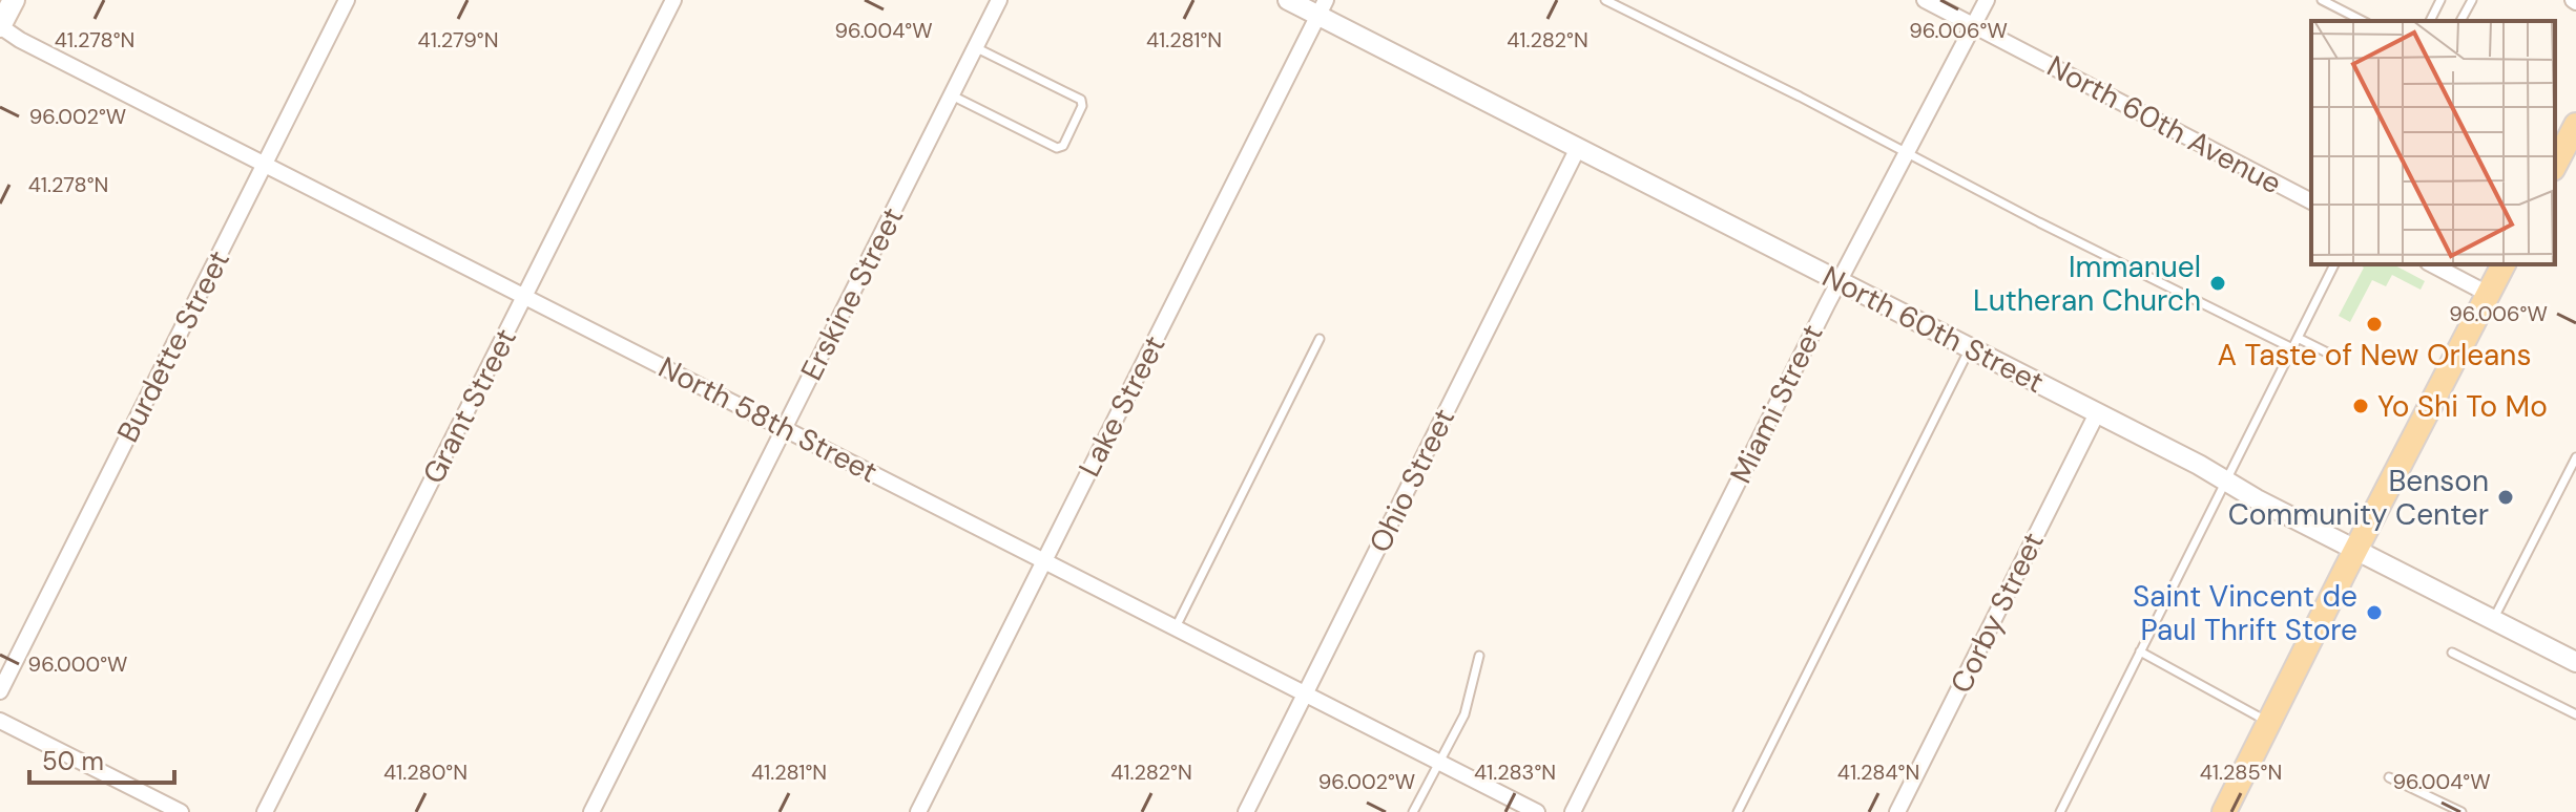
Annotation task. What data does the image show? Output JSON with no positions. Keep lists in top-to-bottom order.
{
  "streets": {
    "street": [
      "North 60th Avenue",
      "Erskine Street",
      "North 60th Street",
      "Burdette Street",
      "Miami Street",
      "Grant Street",
      "Lake Street",
      "North 58th Street",
      "Ohio Street",
      "Corby Street"
    ]
  },
  "crossings": [
    ["North 60th Avenue", "Miami Street"],
    ["Erskine Street", "North 58th Street"],
    ["North 60th Street", "Miami Street"],
    ["North 60th Street", "Lake Street"],
    ["North 60th Street", "Ohio Street"],
    ["North 60th Street", "Corby Street"],
    ["Burdette Street", "North 58th Street"],
    ["Grant Street", "North 58th Street"],
    ["Lake Street", "North 58th Street"],
    ["North 58th Street", "Ohio Street"]
  ],
  "places": [
    "Immanuel Lutheran Church",
    "A Taste of New Orleans",
    "Yo Shi To Mo",
    "Benson Community Center",
    "Saint Vincent de Paul Thrift Store"
  ],
  "scale_bar": "50 m",
  "coordinates": [
    "96.004°W",
    "96.006°W",
    "41.278°N",
    "41.279°N",
    "41.281°N",
    "41.282°N",
    "96.002°W",
    "96.000°W",
    "41.280°N",
    "41.283°N",
    "41.284°N",
    "41.285°N"
  ]
}
